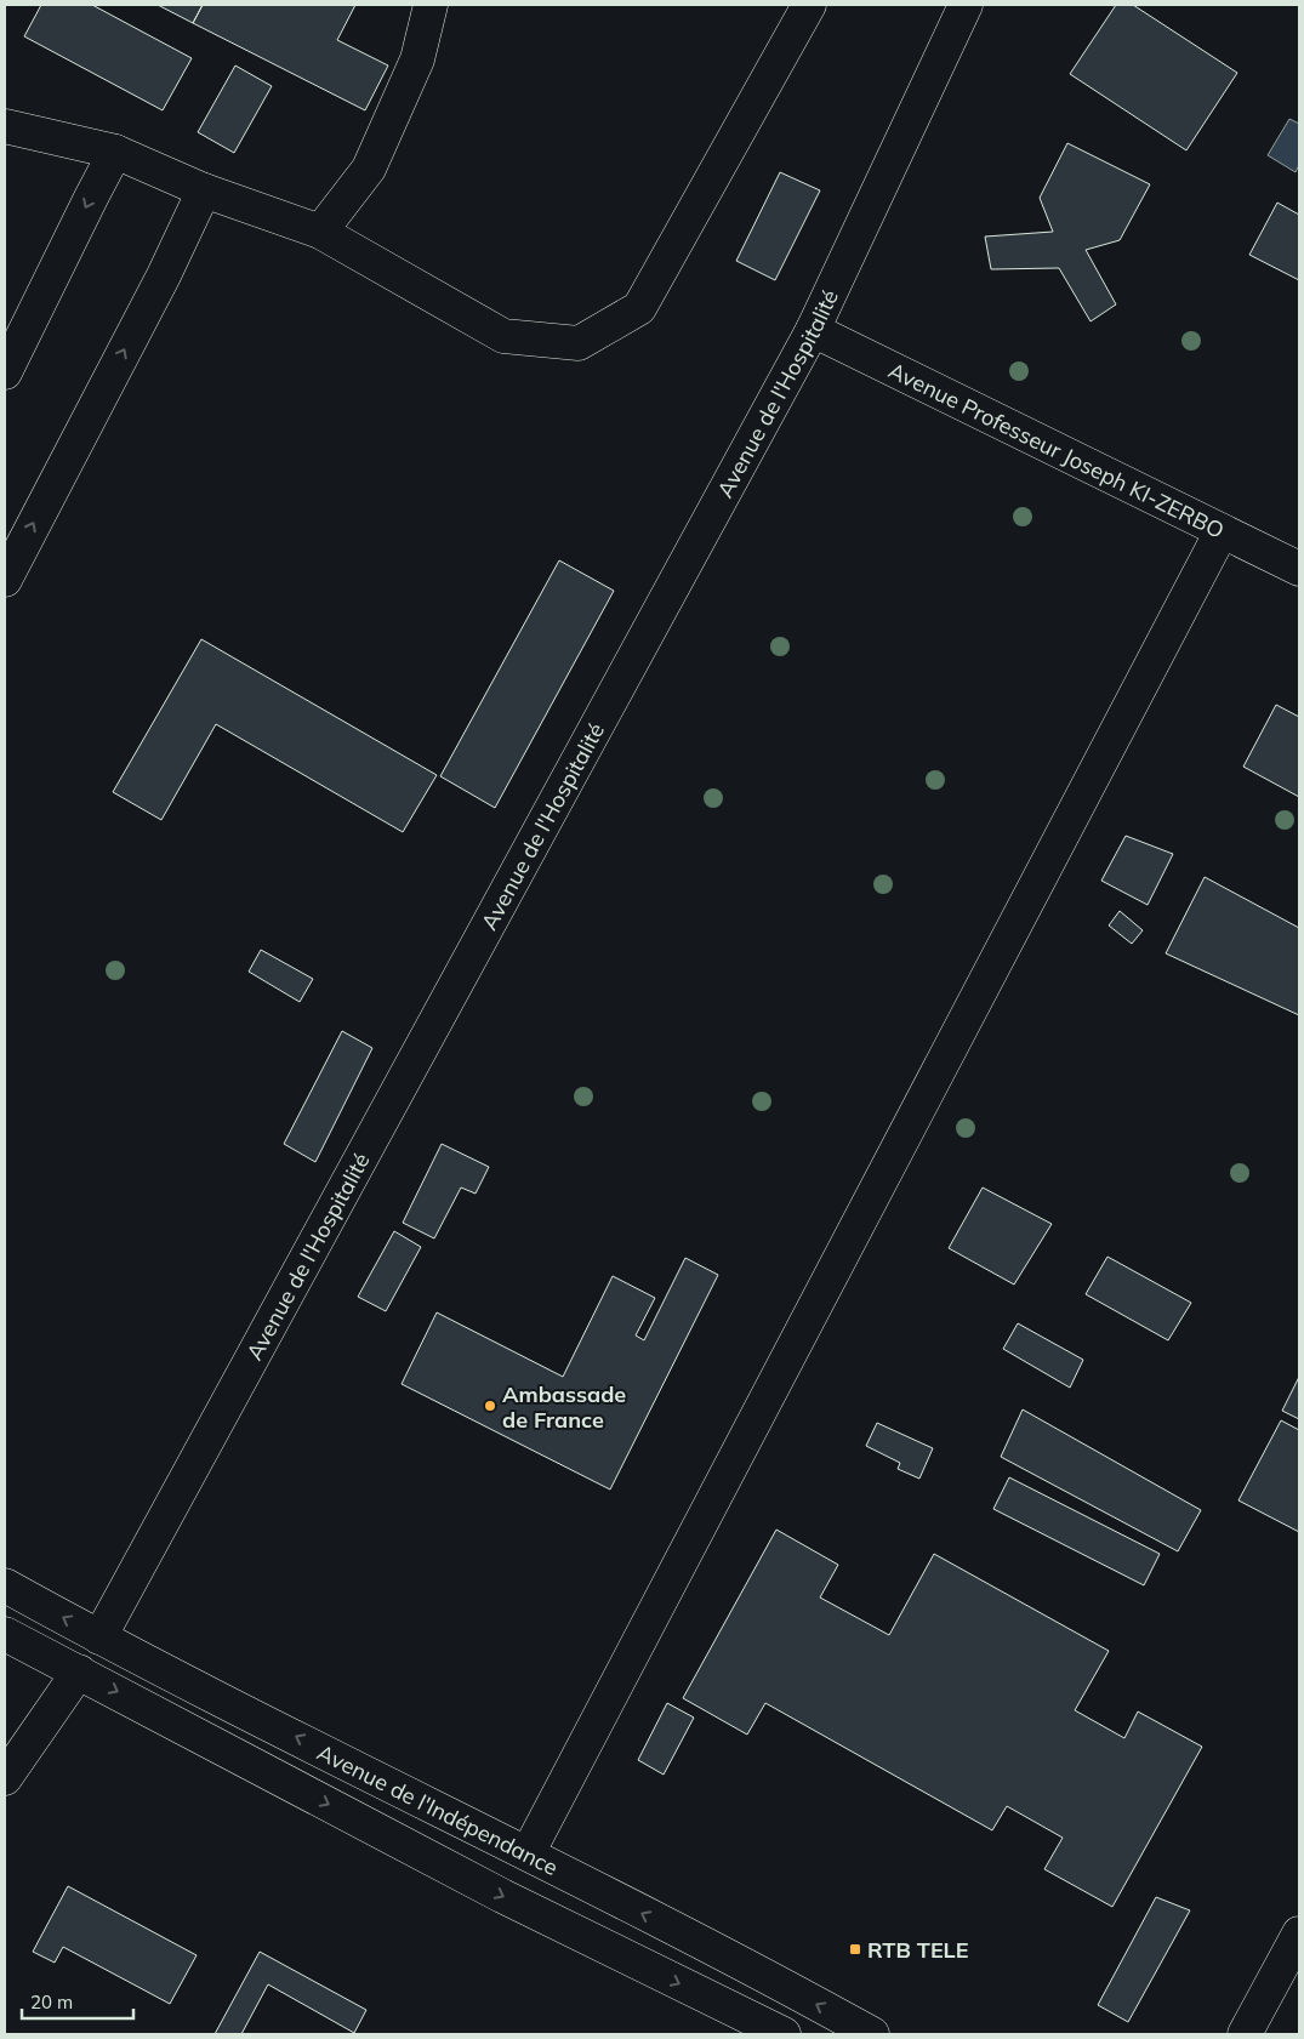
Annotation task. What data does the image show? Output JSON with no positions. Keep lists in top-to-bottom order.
{
  "streets": {
    "street": ["Avenue de l'Hospitalité", "Avenue Professeur Joseph KI-ZERBO", "Avenue de l'Indépendance"]
  },
  "crossings": [
    ["Avenue de l'Hospitalité", "Avenue Professeur Joseph KI-ZERBO"],
    ["Avenue de l'Hospitalité", "Avenue de l'Indépendance"]
  ],
  "places": {
    "other": ["Ambassade de France"],
    "transit": ["RTB TELE"]
  },
  "scale_bar": "20 m"
}
